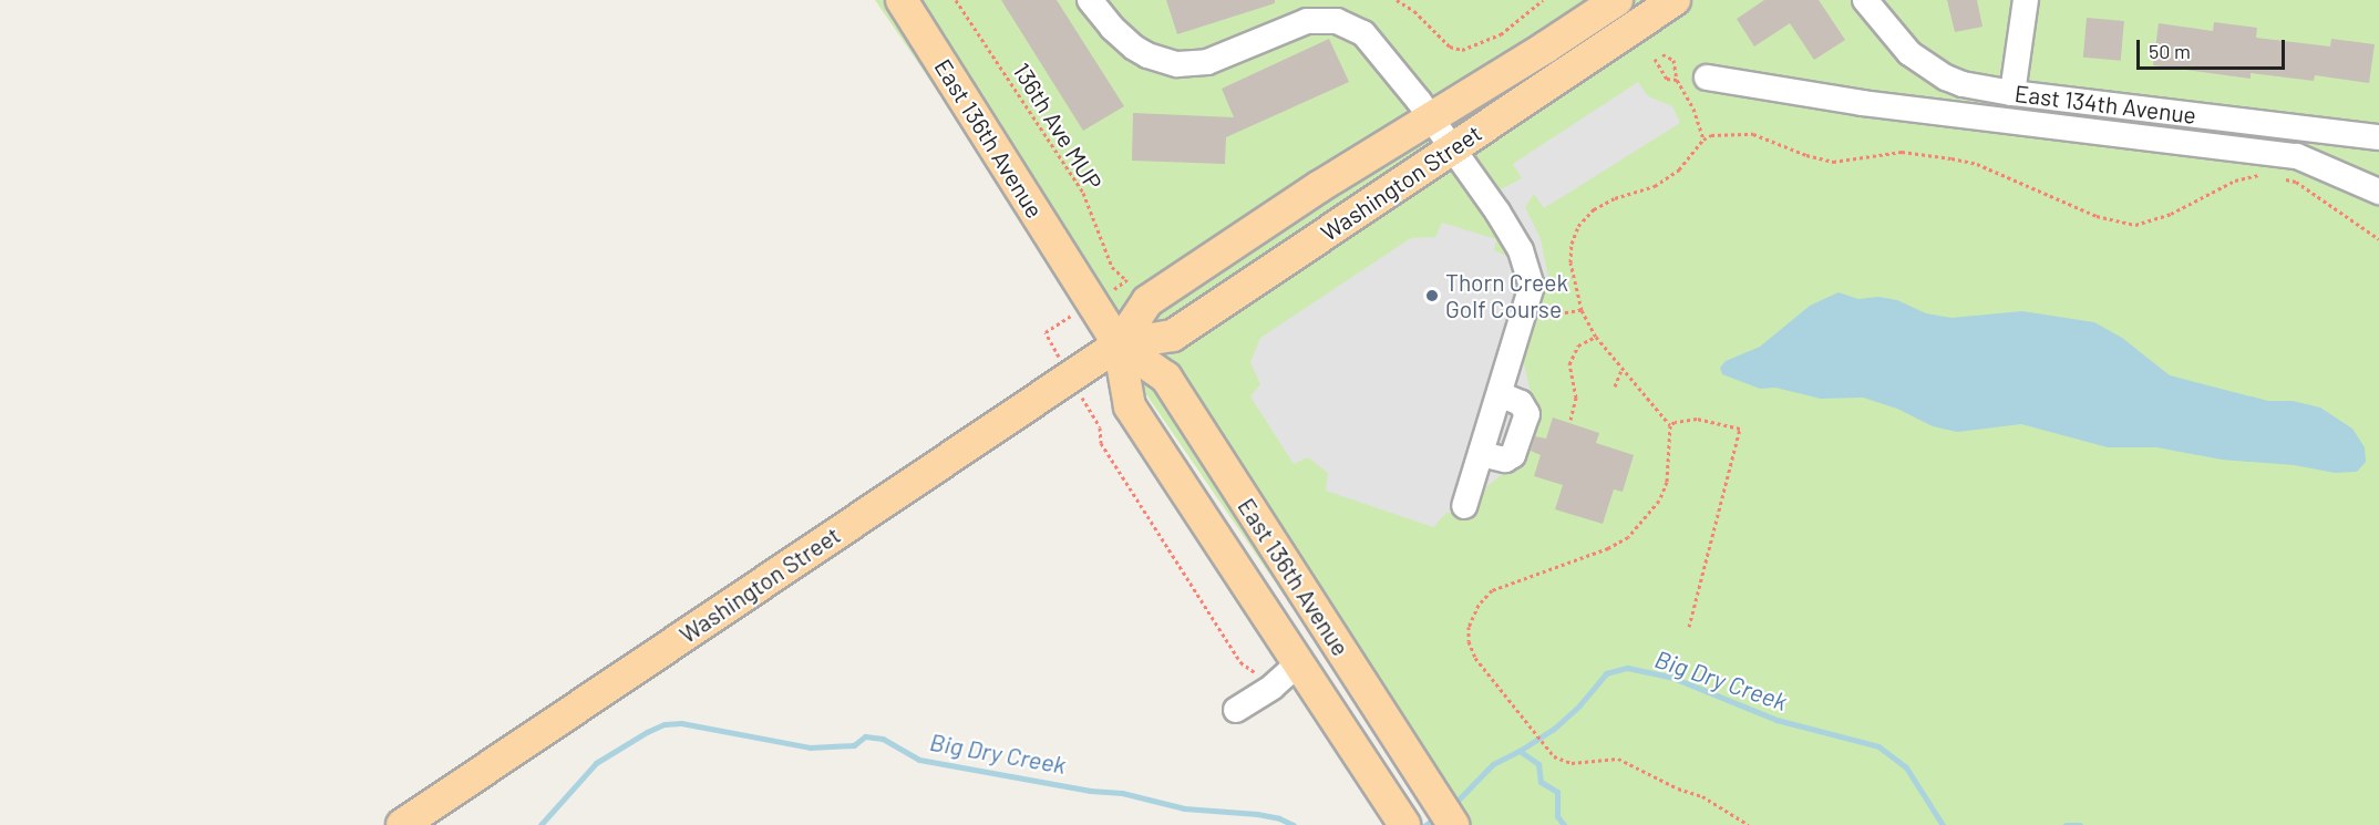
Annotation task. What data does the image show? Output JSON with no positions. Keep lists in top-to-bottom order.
{
  "streets": {
    "main road": ["East 136th Avenue", "Washington Street"],
    "street": ["East 134th Avenue"],
    "path": ["136th Ave MUP"]
  },
  "crossings": [
    ["136th Ave MUP", "Washington Street"],
    ["East 136th Avenue", "Washington Street"]
  ],
  "water": ["Big Dry Creek"],
  "places": ["Thorn Creek Golf Course"],
  "scale_bar": "50 m"
}
